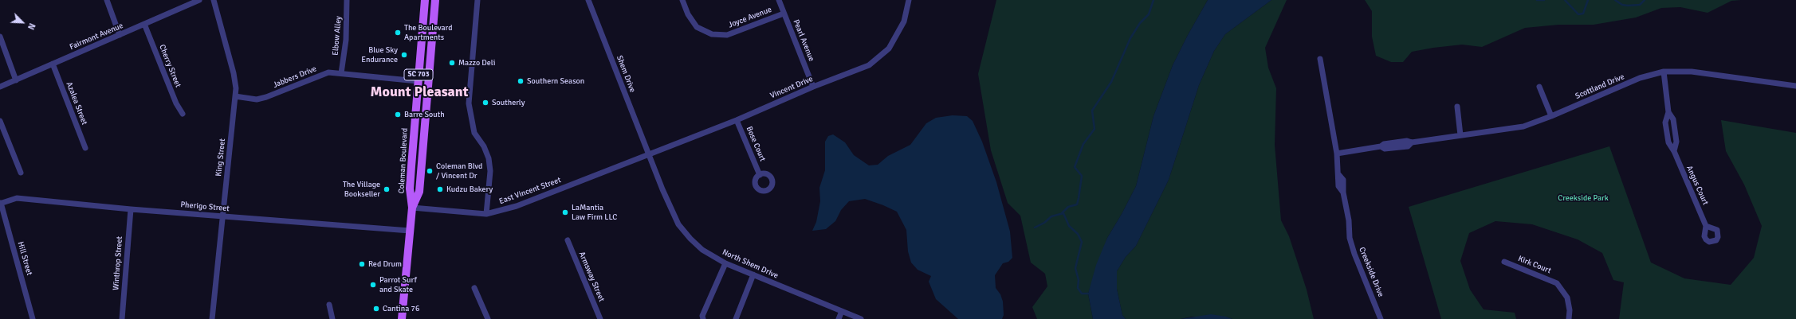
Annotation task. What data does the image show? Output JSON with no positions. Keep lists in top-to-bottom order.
{
  "streets": {
    "main road": ["SC 703", "Coleman Boulevard"],
    "street": [
      "Joyce Avenue",
      "Elbow Alley",
      "Fairmont Avenue",
      "Pearl Avenue",
      "Cherry Street",
      "Shem Drive",
      "Jabbers Drive",
      "Scottland Drive",
      "Vincent Drive",
      "Azalea Street",
      "Bose Court",
      "King Street",
      "Angus Court",
      "East Vincent Street",
      "Pherigo Street",
      "Hill Street",
      "Winthrop Street",
      "North Shem Drive",
      "Kirk Court",
      "Creekside Drive",
      "Armsway Street"
    ]
  },
  "crossings": [
    ["Joyce Avenue", "Pearl Avenue"],
    ["Elbow Alley", "Jabbers Drive"],
    ["Fairmont Avenue", "Cherry Street"],
    ["Fairmont Avenue", "Azalea Street"],
    ["Pearl Avenue", "Vincent Drive"],
    ["Shem Drive", "Vincent Drive"],
    ["Shem Drive", "East Vincent Street"],
    ["Shem Drive", "North Shem Drive"],
    ["Jabbers Drive", "King Street"],
    ["Jabbers Drive", "Coleman Boulevard"],
    ["Scottland Drive", "Angus Court"],
    ["Scottland Drive", "Creekside Drive"],
    ["Vincent Drive", "Bose Court"],
    ["Vincent Drive", "East Vincent Street"],
    ["Vincent Drive", "North Shem Drive"],
    ["King Street", "Pherigo Street"],
    ["Coleman Boulevard", "East Vincent Street"],
    ["Coleman Boulevard", "Pherigo Street"],
    ["East Vincent Street", "North Shem Drive"],
    ["Pherigo Street", "Hill Street"],
    ["Pherigo Street", "Winthrop Street"]
  ],
  "districts": ["Mount Pleasant"],
  "parks": ["Creekside Park"],
  "places": [
    "The Boulevard Apartments",
    "Blue Sky Endurance",
    "Mazzo Deli",
    "Southern Season",
    "Southerly",
    "Barre South",
    "Coleman Blvd / Vincent Dr",
    "The Village Bookseller",
    "Kudzu Bakery",
    "LaMantia Law Firm LLC",
    "Red Drum",
    "Parrot Surf and Skate",
    "Cantina 76"
  ],
  "north": "bottom right"
}
